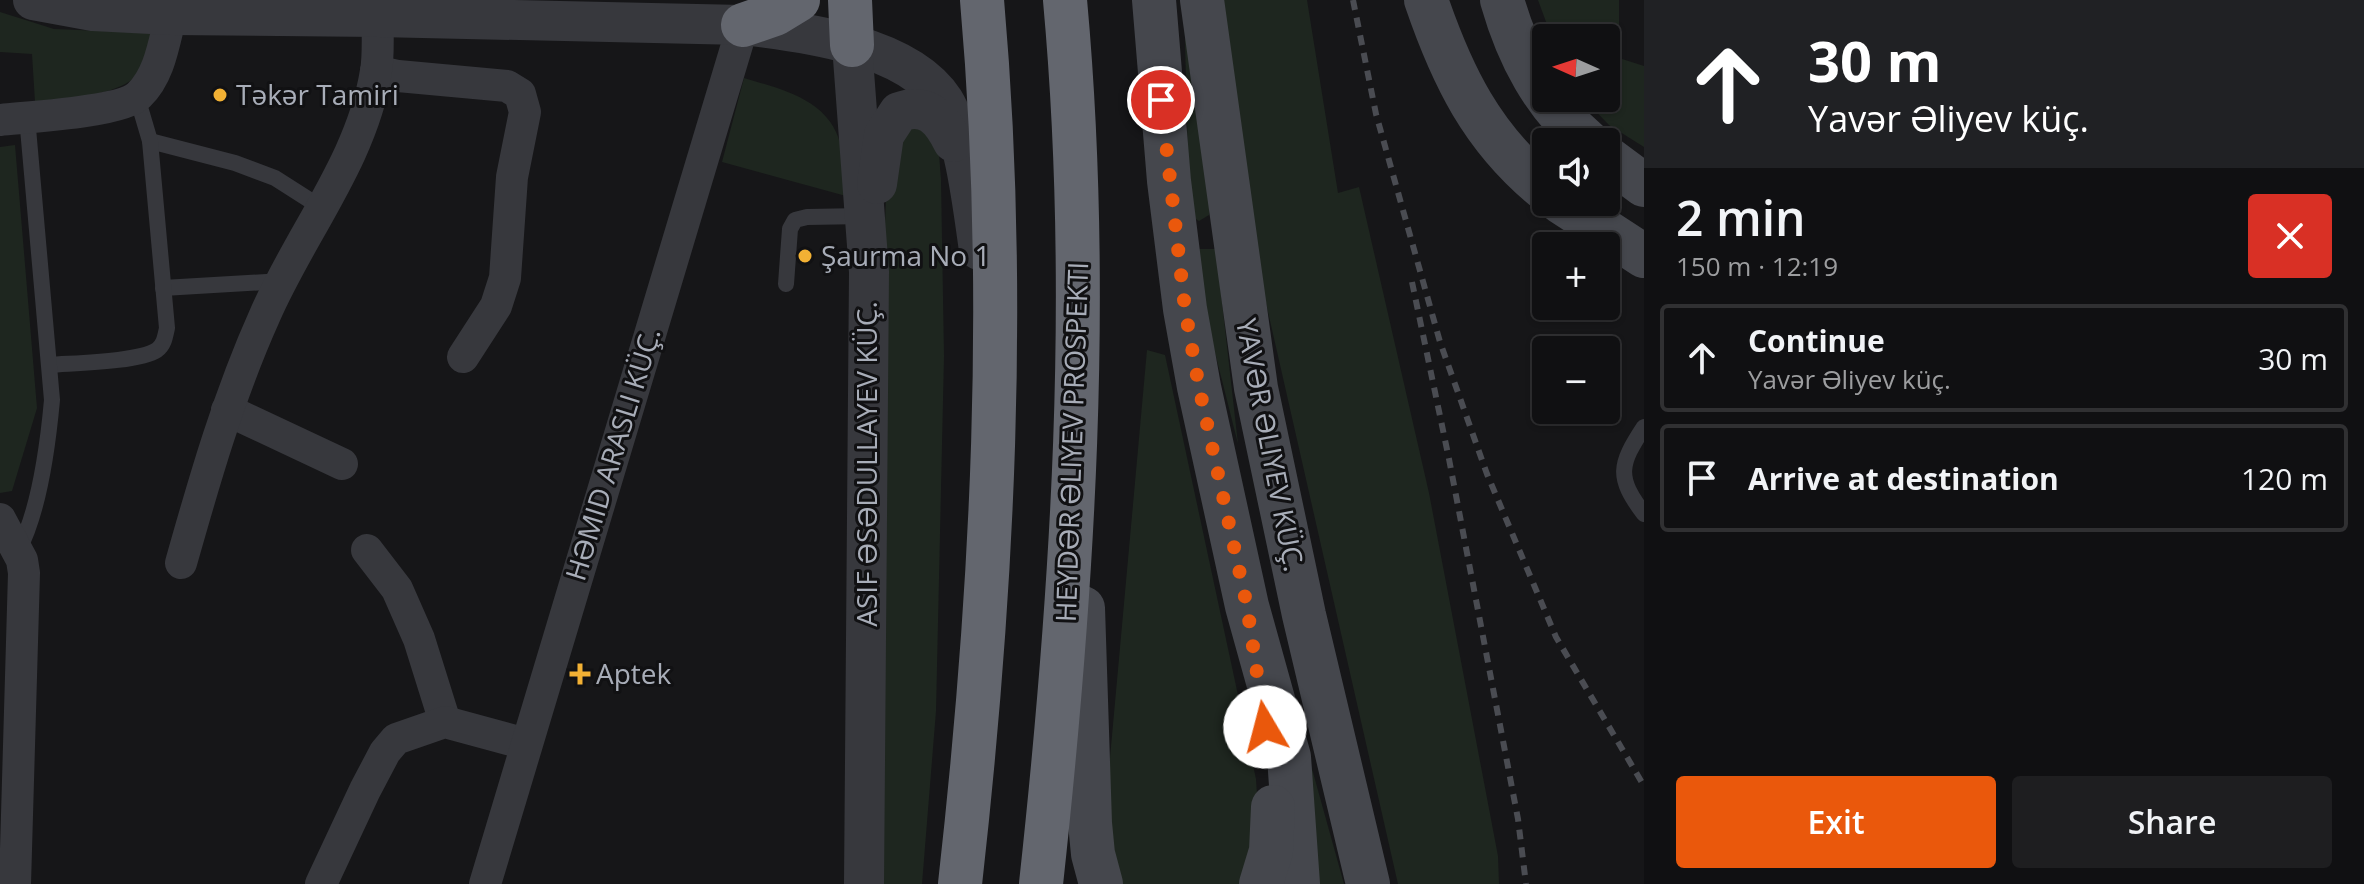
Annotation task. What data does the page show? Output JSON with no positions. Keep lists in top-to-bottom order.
{
  "streets": {
    "highway": ["HEYDƏR ƏLIYEV PROSPEKTI"],
    "main road": ["YAVƏR ƏLIYEV KÜÇ."],
    "street": ["ASIF ƏSƏDULLAYEV KÜÇ."]
  },
  "places": {
    "other": ["Təkər Tamiri", "Şaurma No 1"],
    "health": ["Aptek"]
  },
  "north": "left",
  "page": {
    "turn": ["30 m", "Yavər Əliyev küç."],
    "map_buttons": ["+", "−"],
    "heading": ["2 min", "150 m · 12:19"],
    "list": [
      {
        "name": "Continue",
        "note": "Yavər Əliyev küç.",
        "value": "30 m"
      },
      {
        "name": "Arrive at destination",
        "value": "120 m"
      }
    ],
    "buttons": ["Exit", "Share"]
  }
}
